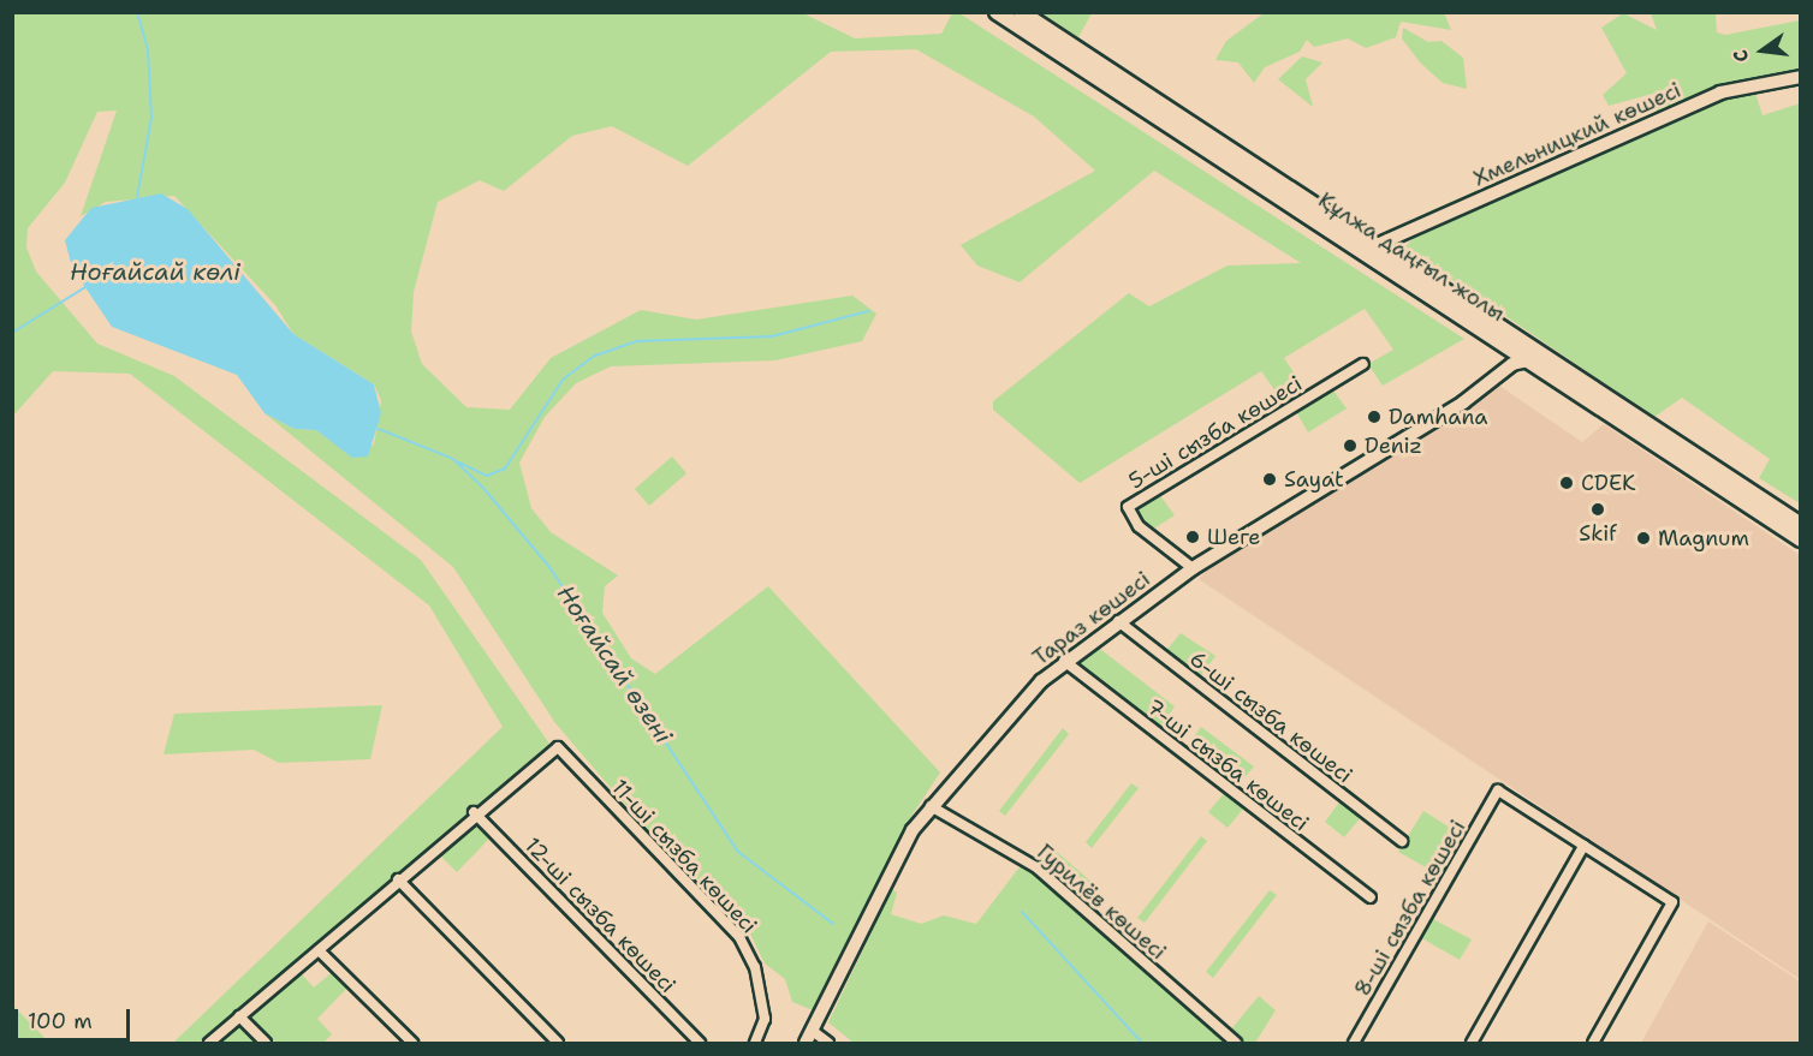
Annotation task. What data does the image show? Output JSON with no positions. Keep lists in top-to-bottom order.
{
  "streets": {
    "main road": ["Құлжа даңғыл жолы"],
    "street": [
      "Хмельницкий көшесі",
      "5-ші сызба көшесі",
      "Тараз көшесі",
      "6-ші сызба көшесі",
      "7-ші сызба көшесі",
      "11-ші сызба көшесі",
      "Гурилёв көшесі",
      "8-ші сызба көшесі",
      "12-ші сызба көшесі"
    ]
  },
  "crossings": [
    ["Хмельницкий көшесі", "Құлжа даңғыл жолы"],
    ["Құлжа даңғыл жолы", "Тараз көшесі"],
    ["5-ші сызба көшесі", "Тараз көшесі"],
    ["Тараз көшесі", "6-ші сызба көшесі"],
    ["Тараз көшесі", "7-ші сызба көшесі"],
    ["Тараз көшесі", "Гурилёв көшесі"],
    ["11-ші сызба көшесі", "12-ші сызба көшесі"]
  ],
  "water": ["Ноғайсай көлі", "Ноғайсай өзені"],
  "places": [
    "Damhana",
    "Deniz",
    "Sayat",
    "CDEK",
    "Skif",
    "Шеге",
    "Magnum"
  ],
  "scale_bar": "100 m",
  "north": "left"
}
